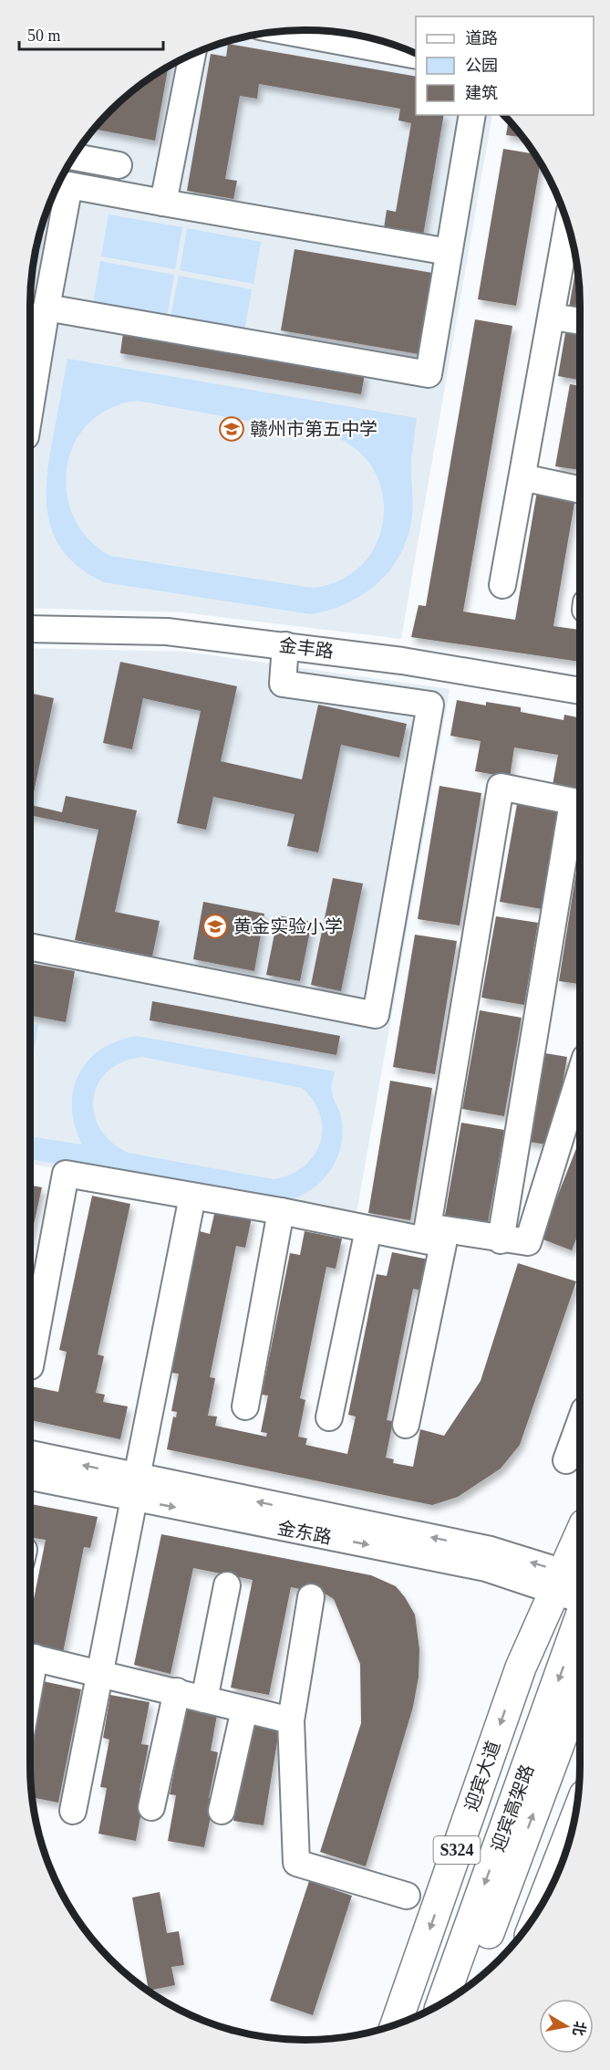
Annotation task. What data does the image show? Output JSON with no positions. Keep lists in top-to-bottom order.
{
  "streets": {
    "main road": ["迎宾大道", "迎宾高架路", "S324"],
    "street": ["金丰路", "金东路"]
  },
  "crossings": [
    ["金东路", "迎宾大道"]
  ],
  "one_way": ["迎宾大道"],
  "places": {
    "school or university": ["赣州市第五中学", "黄金实验小学"]
  },
  "legend": ["道路", "公园", "建筑"],
  "scale_bar": "50 m",
  "north": "right"
}
